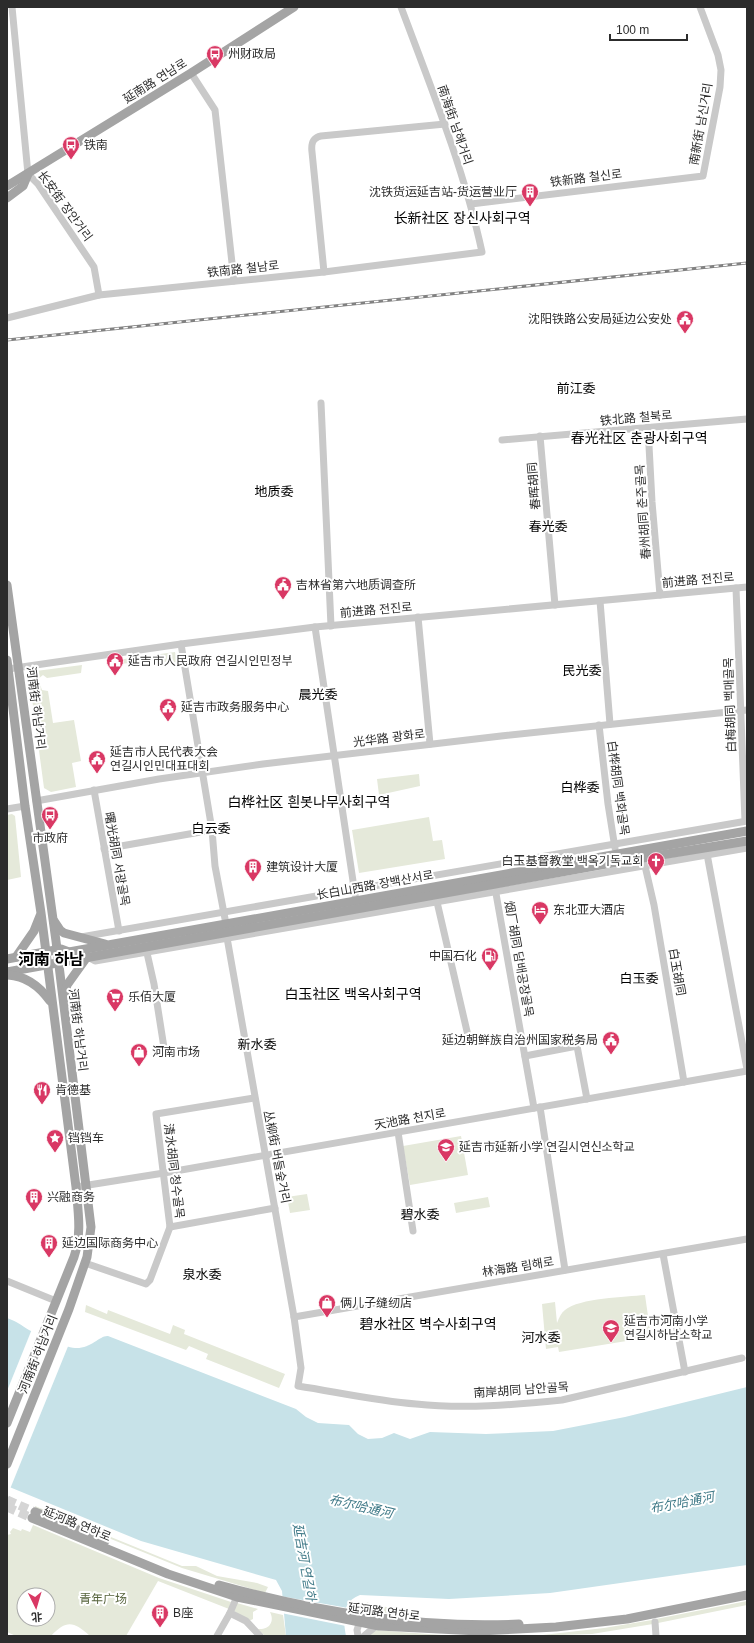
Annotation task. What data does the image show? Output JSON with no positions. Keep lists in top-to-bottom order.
{
  "streets": {
    "main road": [
      "延南路 연남로",
      "河南街 하남거리",
      "长白山西路 장백산서로",
      "延河路 연하로"
    ],
    "street": [
      "南新街 남신거리",
      "南海街 남해거리",
      "铁新路 철신로",
      "长安街 장안거리",
      "铁南路 철남로",
      "铁北路 철북로",
      "春晖胡同",
      "春州胡同 춘주골목",
      "前进路 전진로",
      "白梅胡同 백매골목",
      "光华路 광화로",
      "白桦胡同 백화골목",
      "曙光胡同 서광골목",
      "烟厂胡同 담배공장골목",
      "白玉胡同",
      "天池路 천지로",
      "丛柳街 버들숲거리",
      "清水胡同 청수골목",
      "林海路 림해로",
      "南岸胡同 남안골목"
    ]
  },
  "crossings": [
    ["延南路 연남로", "长安街 장안거리"],
    ["南新街 남신거리", "铁新路 철신로"],
    ["南海街 남해거리", "铁新路 철신로"],
    ["南海街 남해거리", "铁南路 철남로"],
    ["长安街 장안거리", "铁南路 철남로"],
    ["铁北路 철북로", "春晖胡同"],
    ["铁北路 철북로", "春州胡同 춘주골목"],
    ["春晖胡同", "前进路 전진로"],
    ["春州胡同 춘주골목", "前进路 전진로"],
    ["前进路 전진로", "白梅胡同 백매골목"],
    ["前进路 전진로", "河南街 하남거리"],
    ["前进路 전진로", "白桦胡同 백화골목"],
    ["前进路 전진로", "丛柳街 버들숲거리"],
    ["白梅胡同 백매골목", "光华路 광화로"],
    ["河南街 하남거리", "光华路 광화로"],
    ["河南街 하남거리", "长白山西路 장백산서로"],
    ["河南街 하남거리", "天池路 천지로"],
    ["河南街 하남거리", "清水胡同 청수골목"],
    ["光华路 광화로", "白桦胡同 백화골목"],
    ["光华路 광화로", "曙光胡同 서광골목"],
    ["光华路 광화로", "丛柳街 버들숲거리"],
    ["白桦胡同 백화골목", "长白山西路 장백산서로"],
    ["长白山西路 장백산서로", "烟厂胡同 담배공장골목"],
    ["长白山西路 장백산서로", "丛柳街 버들숲거리"],
    ["烟厂胡同 담배공장골목", "天池路 천지로"],
    ["烟厂胡同 담배공장골목", "林海路 림해로"],
    ["白玉胡同", "天池路 천지로"],
    ["天池路 천지로", "丛柳街 버들숲거리"],
    ["天池路 천지로", "清水胡同 청수골목"],
    ["丛柳街 버들숲거리", "清水胡同 청수골목"],
    ["丛柳街 버들숲거리", "林海路 림해로"],
    ["丛柳街 버들숲거리", "南岸胡同 남안골목"]
  ],
  "districts": [
    "长新社区 장신사회구역",
    "前江委",
    "春光社区 춘광사회구역",
    "地质委",
    "春光委",
    "民光委",
    "晨光委",
    "白桦委",
    "白桦社区 흰봇나무사회구역",
    "白云委",
    "河南 하남",
    "白玉委",
    "白玉社区 백옥사회구역",
    "新水委",
    "碧水委",
    "泉水委",
    "碧水社区 벽수사회구역",
    "河水委"
  ],
  "water": ["布尔哈通河", "延吉河 연길하"],
  "parks": ["青年广场"],
  "places": {
    "bus stop": ["州财政局", "铁南", "市政府"],
    "building": [
      "沈铁货运延吉站-货运营业厅",
      "建筑设计大厦",
      "兴融商务",
      "延边国际商务中心",
      "B座"
    ],
    "public building": [
      "沈阳铁路公安局延边公安处",
      "吉林省第六地质调查所",
      "延吉市人民政府 연길시인민정부",
      "延吉市政务服务中心",
      "延吉市人民代表大会 연길시인민대표대회",
      "延边朝鲜族自治州国家税务局"
    ],
    "church": ["白玉基督教堂 백옥기독교회"],
    "hotel": ["东北亚大酒店"],
    "fuel station": ["中国石化"],
    "supermarket": ["乐佰大厦"],
    "shop": ["河南市场", "俩儿子缝纫店"],
    "restaurant": ["肯德基"],
    "place": ["铛铛车"],
    "school or university": ["延吉市延新小学 연길시연신소학교", "延吉市河南小学 연길시하남소학교"]
  },
  "scale_bar": "100 m",
  "north": "bottom"
}
